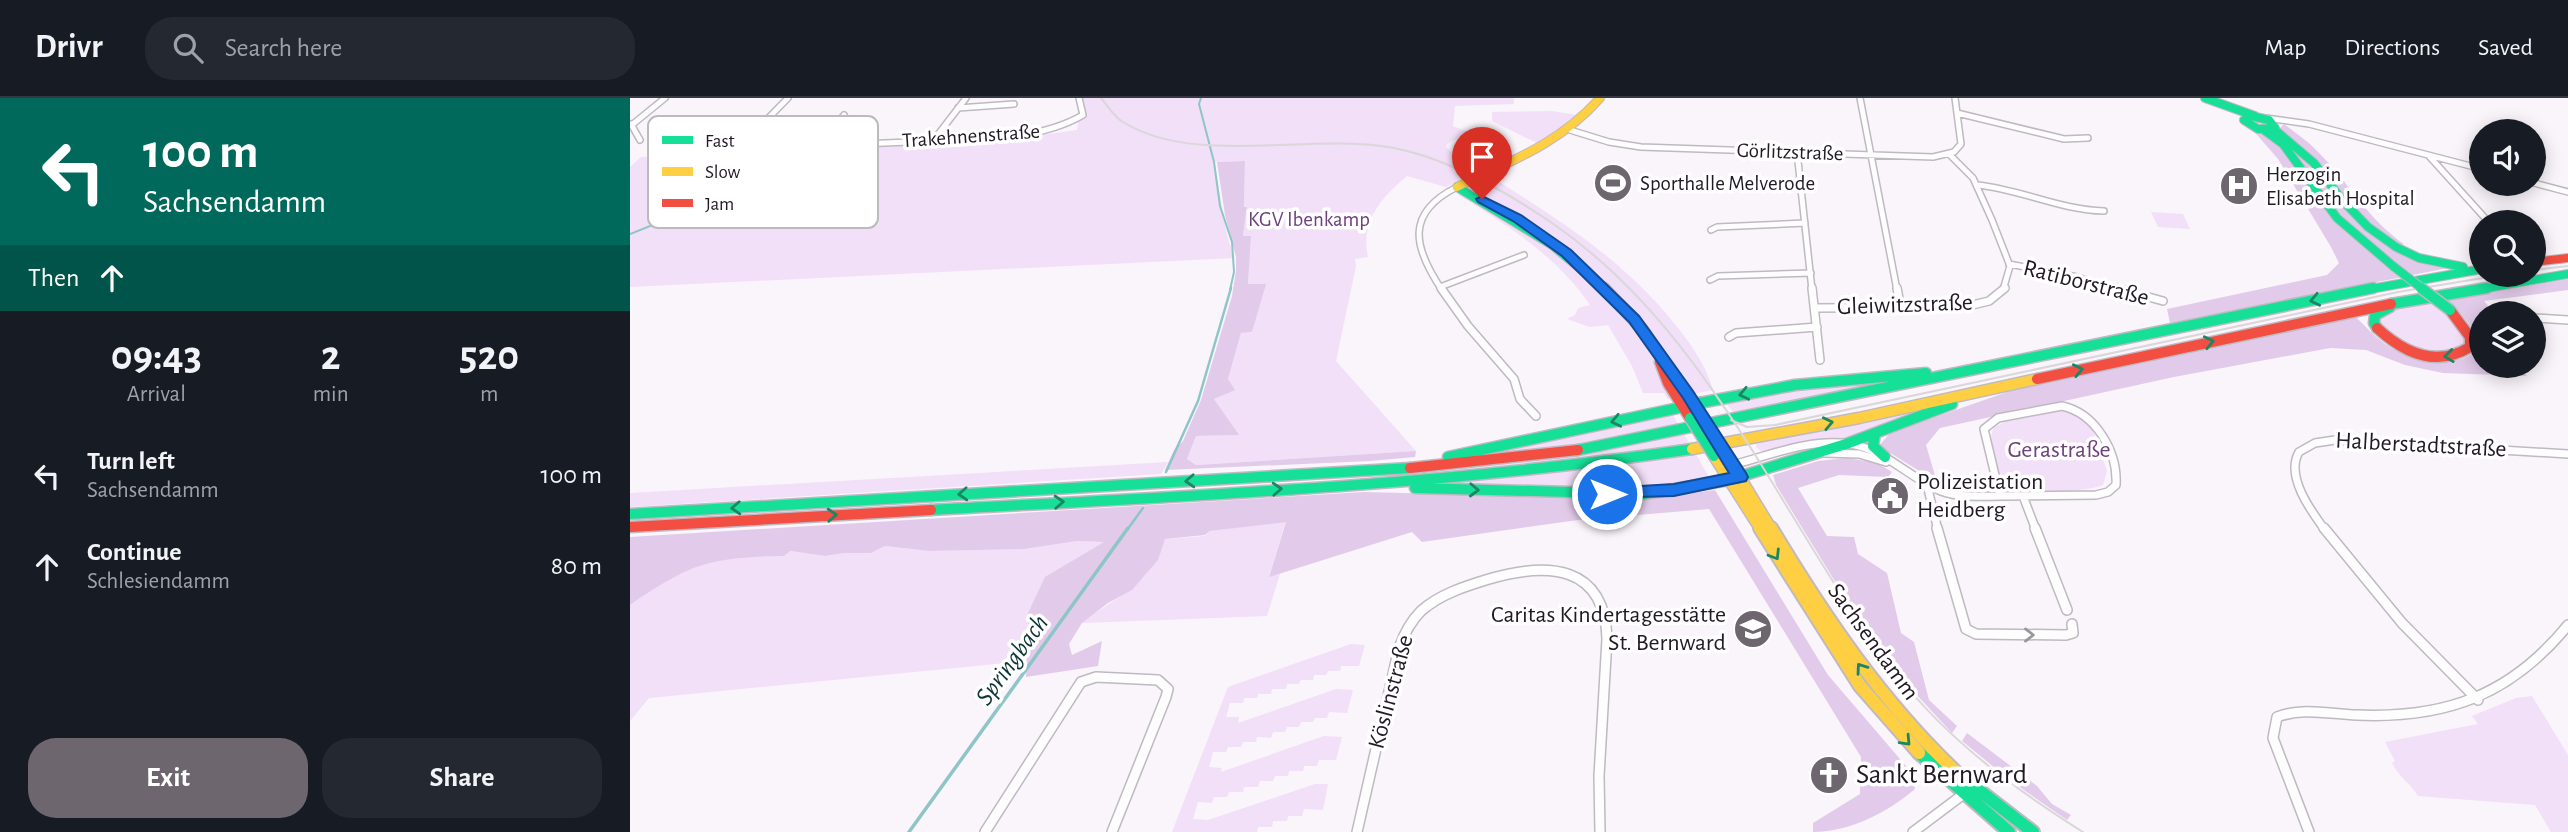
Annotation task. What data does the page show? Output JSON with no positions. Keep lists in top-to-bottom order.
{
  "streets": {
    "main road": ["Sachsendamm"],
    "street": [
      "Trakehnenstraße",
      "Görlitzstraße",
      "Ratiborstraße",
      "Gleiwitzstraße",
      "Halberstadtstraße",
      "Köslinstraße"
    ]
  },
  "crossings": [
    ["Ratiborstraße", "Gleiwitzstraße"]
  ],
  "water": ["Springbach"],
  "parks": ["KGV Ibenkamp", "Gerastraße"],
  "places": {
    "sports": ["Sporthalle Melverode"],
    "hospital": ["Herzogin Elisabeth Hospital"],
    "public building": ["Polizeistation Heidberg"],
    "school or university": ["Caritas Kindertagesstätte St. Bernward"],
    "church": ["Sankt Bernward"]
  },
  "legend": ["Fast", "Slow", "Jam"],
  "page": {
    "header": "Drivr",
    "search": "Search here",
    "nav": ["Map", "Directions", "Saved"],
    "turn": ["100 m", "Sachsendamm"],
    "then": "Then",
    "eta": [
      "09:43",
      "Arrival",
      "2",
      "min",
      "520",
      "m"
    ],
    "list": [
      {
        "name": "Turn left",
        "note": "Sachsendamm",
        "value": "100 m"
      },
      {
        "name": "Continue",
        "note": "Schlesiendamm",
        "value": "80 m"
      }
    ],
    "buttons": ["Exit", "Share"]
  }
}
